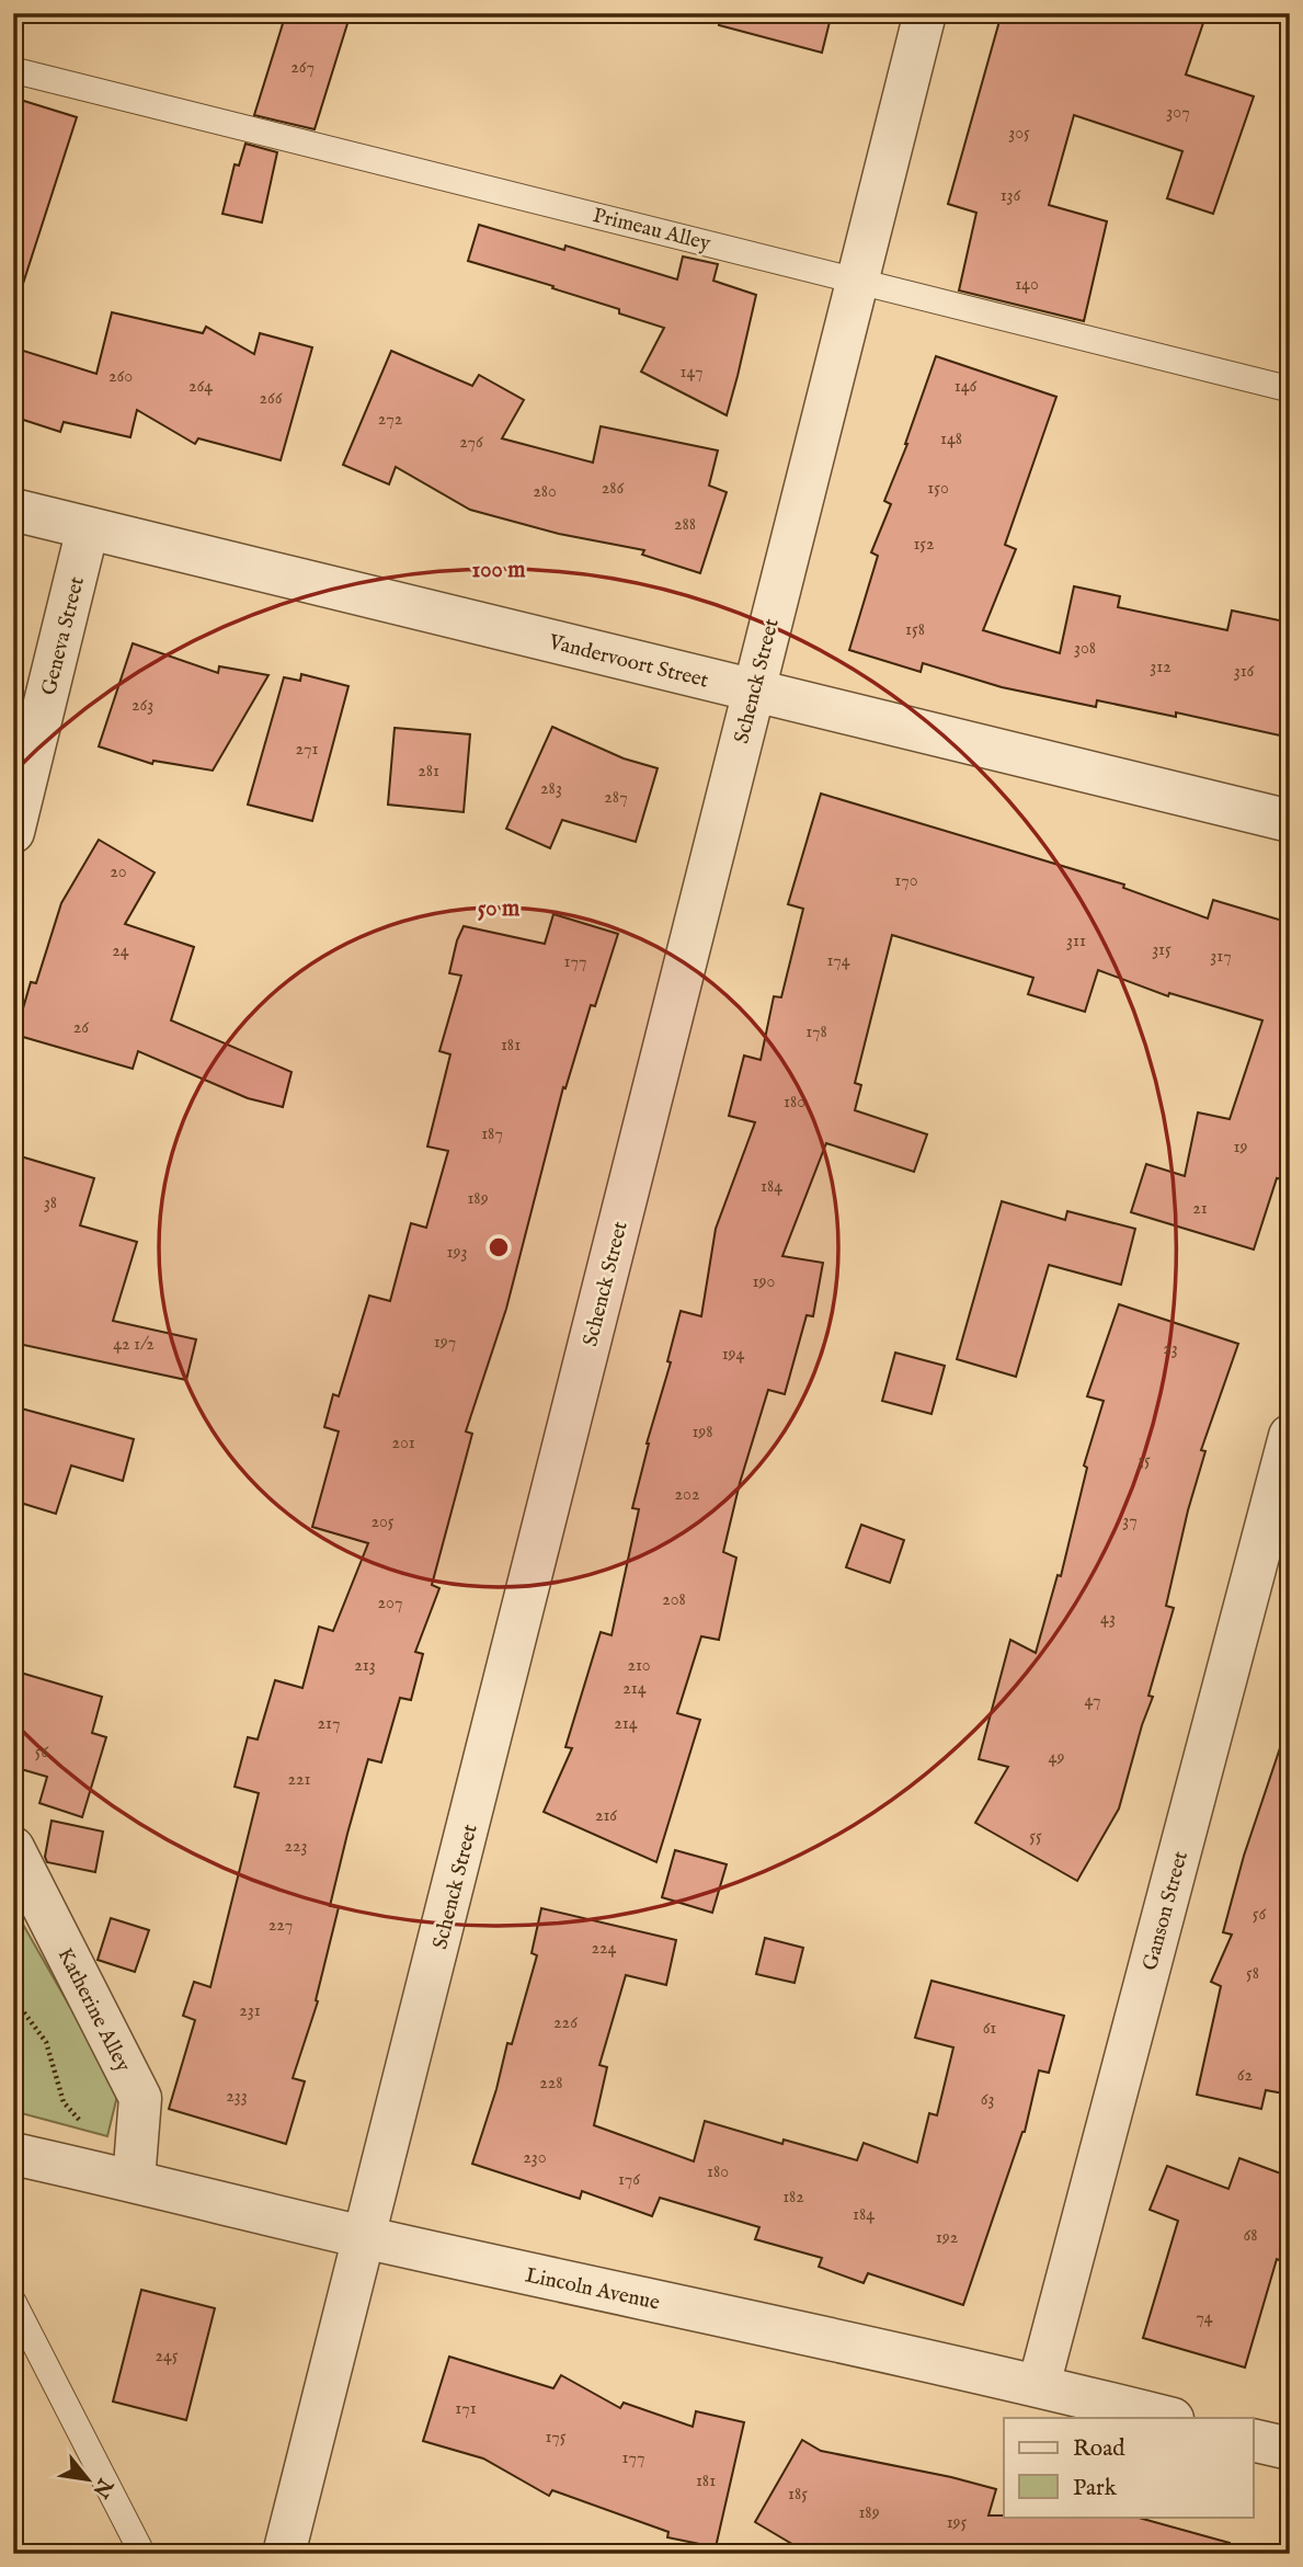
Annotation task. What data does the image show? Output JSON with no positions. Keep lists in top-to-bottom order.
{
  "streets": {
    "street": [
      "Geneva Street",
      "Vandervoort Street",
      "Schenck Street",
      "Ganson Street",
      "Katherine Alley",
      "Lincoln Avenue"
    ],
    "lane": ["Primeau Alley"]
  },
  "crossings": [
    ["Primeau Alley", "Schenck Street"],
    ["Geneva Street", "Vandervoort Street"],
    ["Vandervoort Street", "Schenck Street"],
    ["Schenck Street", "Lincoln Avenue"],
    ["Ganson Street", "Lincoln Avenue"],
    ["Katherine Alley", "Lincoln Avenue"]
  ],
  "house_numbers": [
    "267",
    "307",
    "305",
    "136",
    "140",
    "147",
    "260",
    "264",
    "146",
    "266",
    "272",
    "148",
    "276",
    "286",
    "150",
    "280",
    "288",
    "152",
    "158",
    "308",
    "312",
    "316",
    "263",
    "271",
    "281",
    "283",
    "287",
    "20",
    "170",
    "311",
    "315",
    "24",
    "317",
    "174",
    "177",
    "26",
    "178",
    "181",
    "180",
    "187",
    "19",
    "184",
    "189",
    "38",
    "21",
    "193",
    "190",
    "197",
    "42 1/2",
    "23",
    "194",
    "198",
    "201",
    "35",
    "202",
    "37",
    "205",
    "208",
    "207",
    "43",
    "213",
    "210",
    "214",
    "47",
    "217",
    "214",
    "56",
    "49",
    "221",
    "216",
    "55",
    "223",
    "56",
    "227",
    "224",
    "58",
    "231",
    "226",
    "61",
    "62",
    "228",
    "233",
    "63",
    "230",
    "180",
    "176",
    "182",
    "184",
    "68",
    "192",
    "74",
    "245",
    "171",
    "175",
    "177",
    "181",
    "185",
    "189",
    "195"
  ],
  "legend": ["Road", "Park"],
  "north": "bottom right",
  "rings": ["100 m", "50 m"]
}
